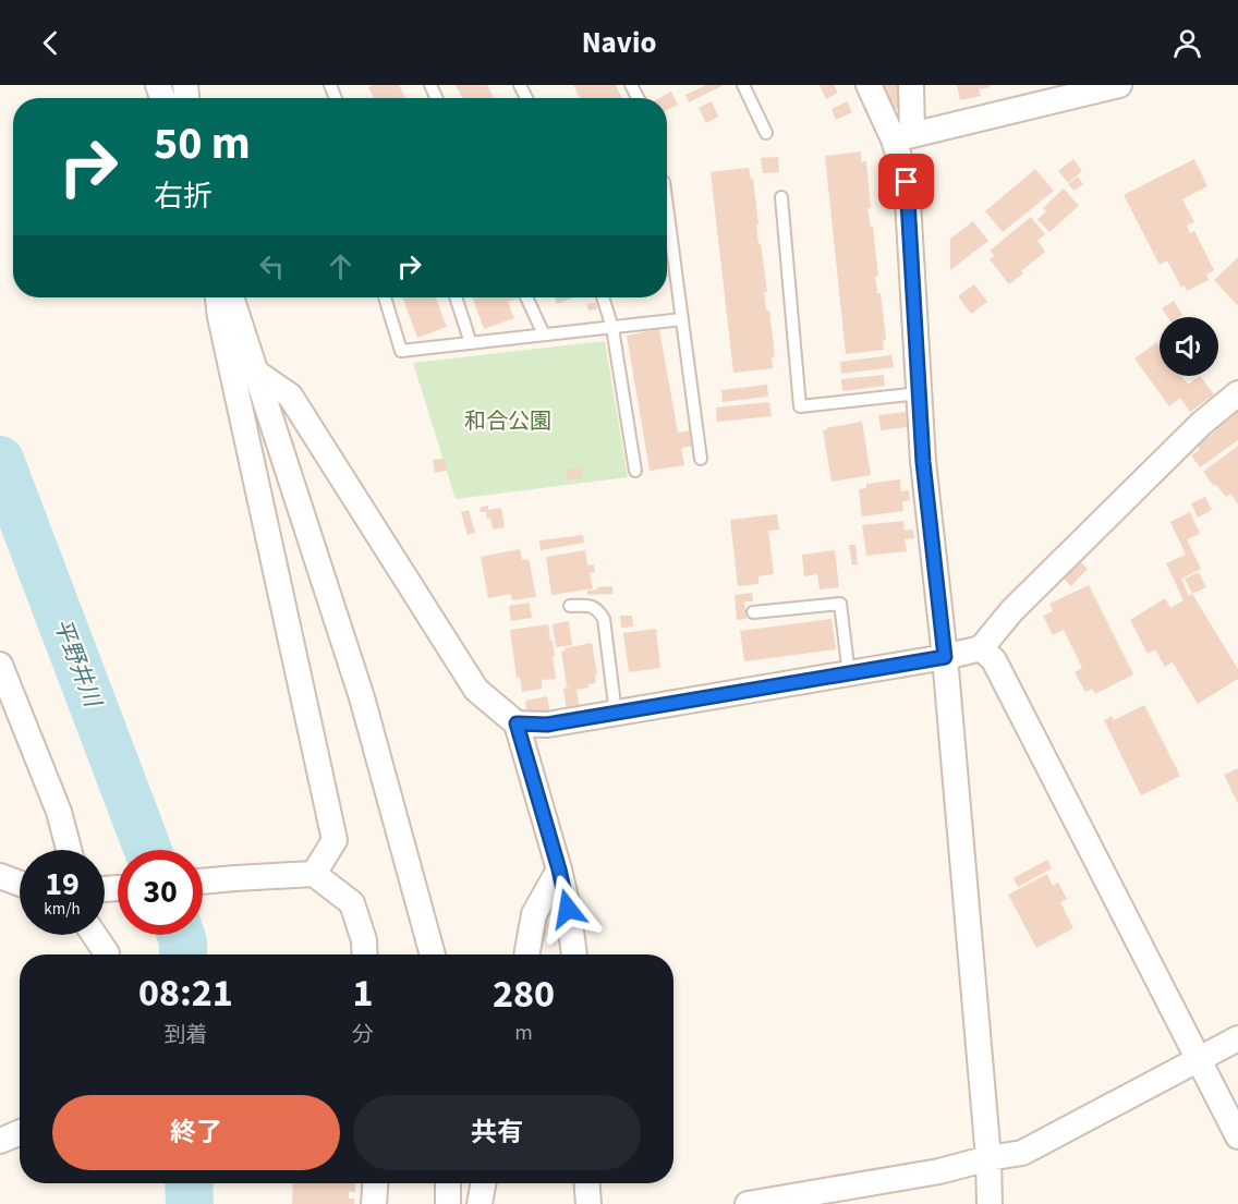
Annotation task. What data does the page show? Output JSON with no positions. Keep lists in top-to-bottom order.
{
  "water": ["平野井川"],
  "parks": ["和合公園"],
  "page": {
    "header": "Navio",
    "turn": ["50 m", "右折"],
    "speed": "19 km/h",
    "limit": "30",
    "eta": [
      "08:21",
      "到着",
      "1",
      "分",
      "280",
      "m"
    ],
    "buttons": ["終了", "共有"]
  }
}
